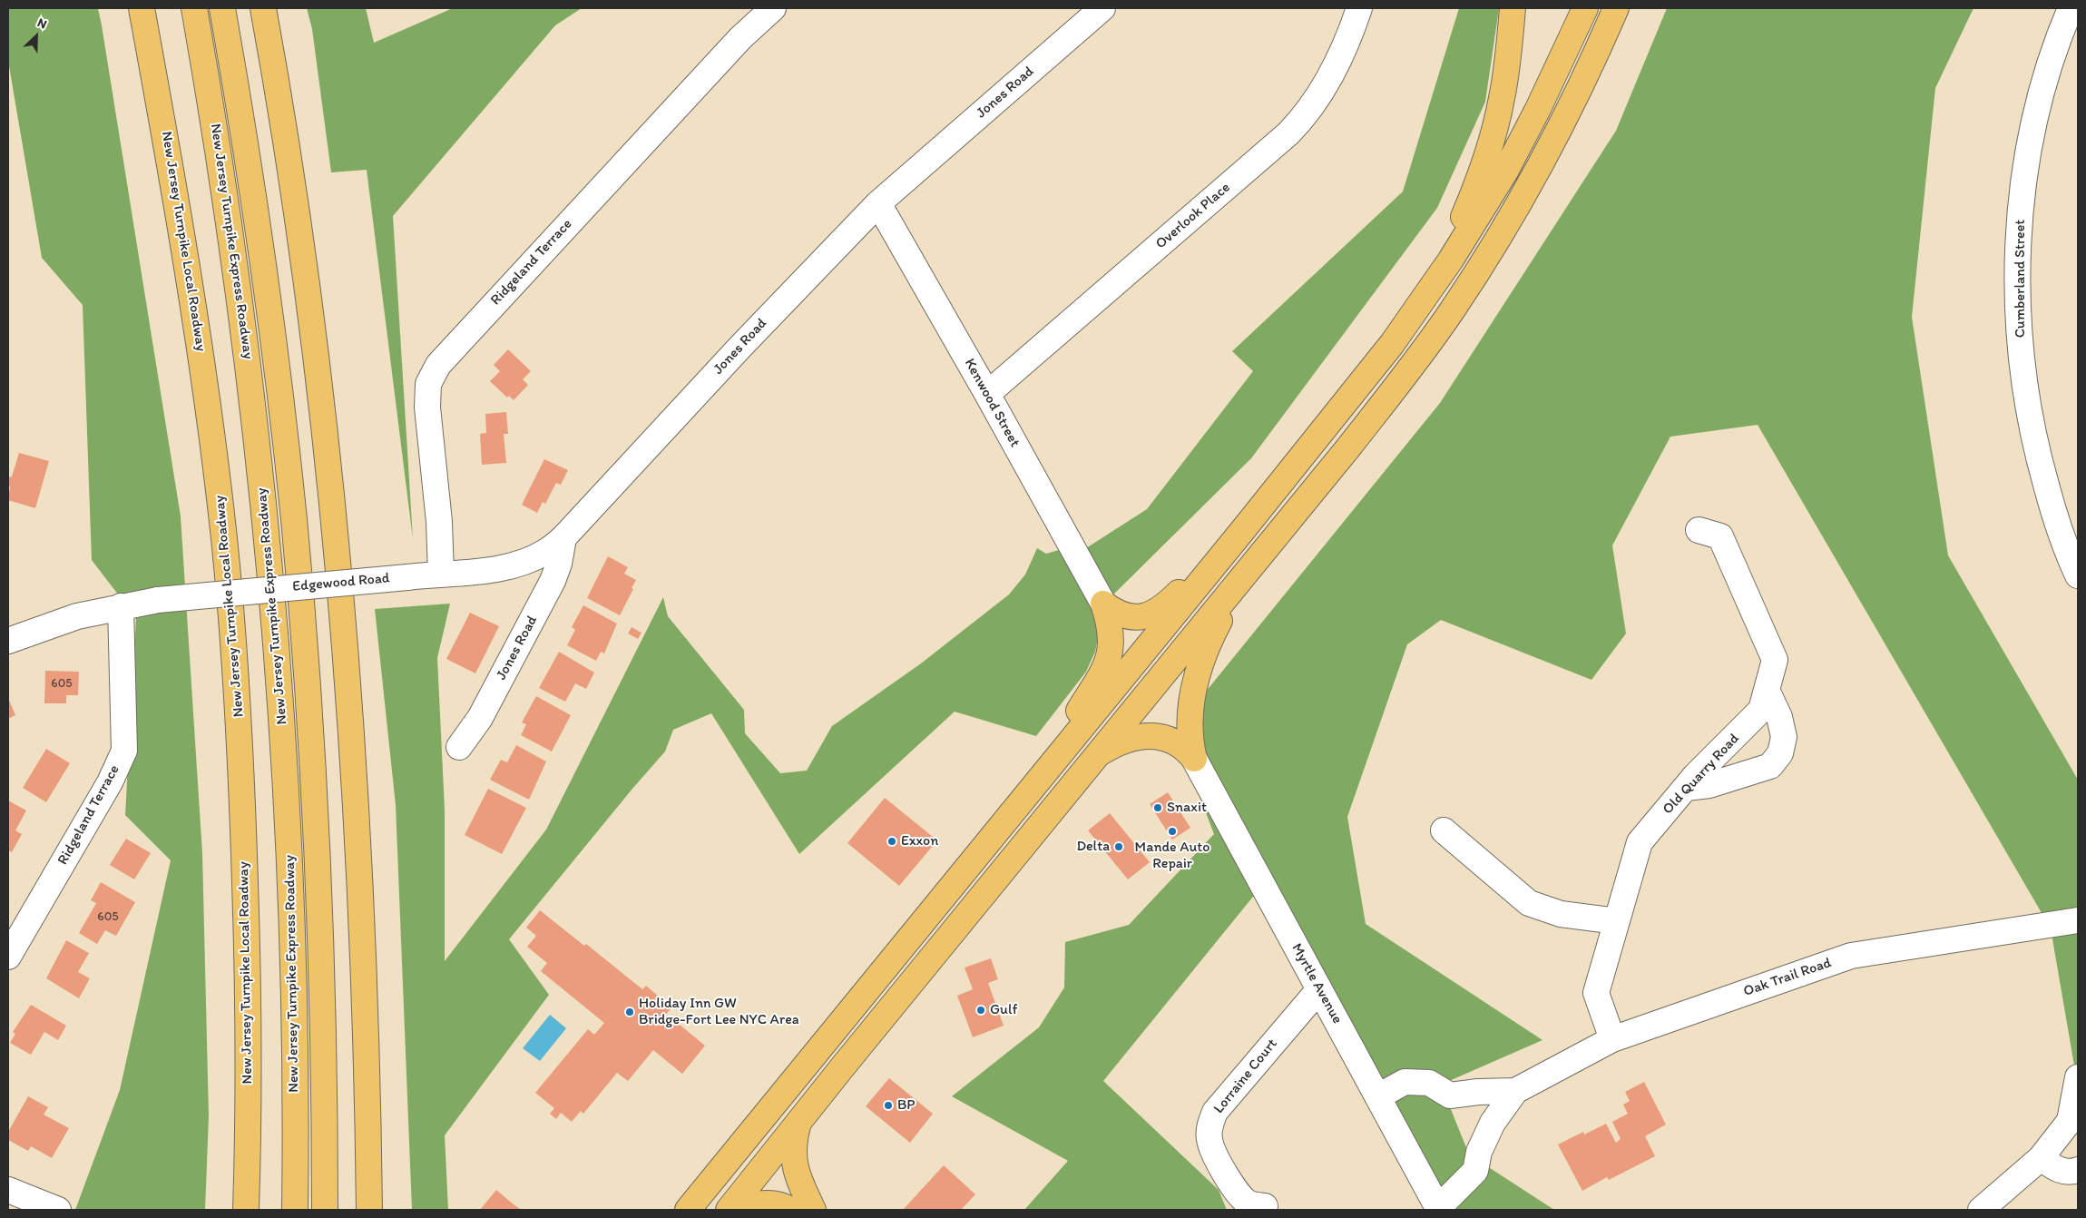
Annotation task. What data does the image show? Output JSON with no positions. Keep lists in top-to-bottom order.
{
  "streets": {
    "highway": ["New Jersey Turnpike Local Roadway", "New Jersey Turnpike Express Roadway"],
    "street": [
      "Jones Road",
      "Overlook Place",
      "Ridgeland Terrace",
      "Cumberland Street",
      "Kenwood Street",
      "Edgewood Road",
      "Old Quarry Road",
      "Oak Trail Road",
      "Myrtle Avenue",
      "Lorraine Court"
    ]
  },
  "crossings": [
    ["Jones Road", "Kenwood Street"],
    ["Jones Road", "Edgewood Road"],
    ["Overlook Place", "Kenwood Street"],
    ["Ridgeland Terrace", "Edgewood Road"],
    ["Old Quarry Road", "Oak Trail Road"],
    ["Myrtle Avenue", "Lorraine Court"]
  ],
  "places": [
    "Snaxit",
    "Mande Auto Repair",
    "Exxon",
    "Delta",
    "Gulf",
    "Holiday Inn GW Bridge-Fort Lee NYC Area",
    "BP"
  ],
  "house_numbers": ["605", "605"],
  "north": "top right"
}
